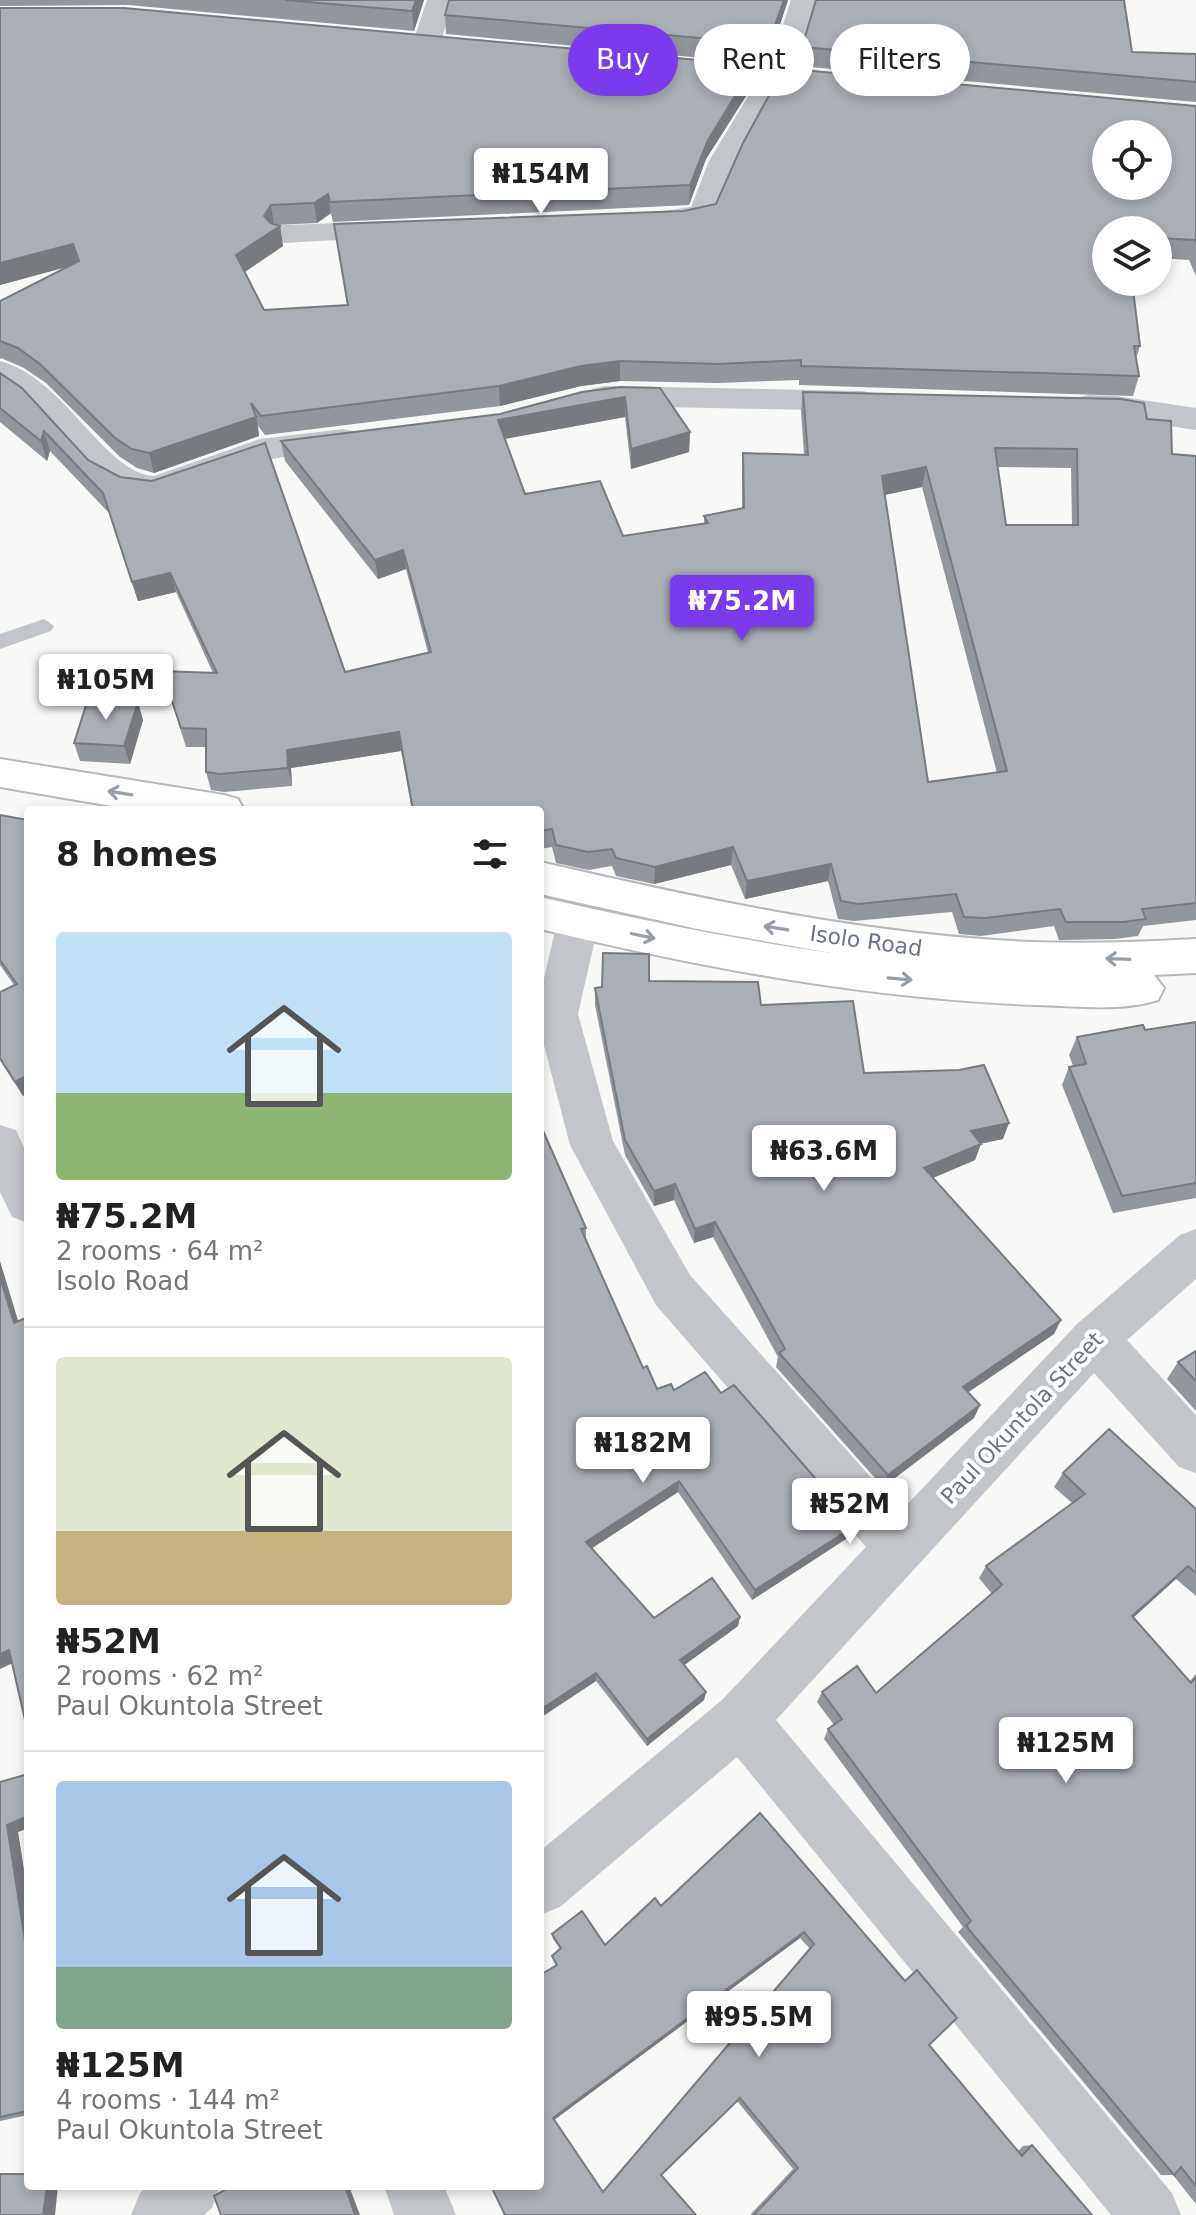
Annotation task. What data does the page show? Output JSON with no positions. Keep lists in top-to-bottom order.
{
  "streets": {
    "main road": ["Isolo Road"],
    "street": ["Paul Okuntola Street"]
  },
  "page": {
    "chip": ["Buy", "Rent", "Filters"],
    "price": [
      "₦154M",
      "₦75.2M",
      "₦105M",
      "₦63.6M",
      "₦182M",
      "₦52M",
      "₦125M",
      "₦95.5M"
    ],
    "heading": "8 homes",
    "list": [
      {
        "name": "₦75.2M",
        "note": "2 rooms · 64 m² · Isolo Road"
      },
      {
        "name": "₦52M",
        "note": "2 rooms · 62 m² · Paul Okuntola Street"
      },
      {
        "name": "₦125M",
        "note": "4 rooms · 144 m² · Paul Okuntola Street"
      }
    ]
  }
}
